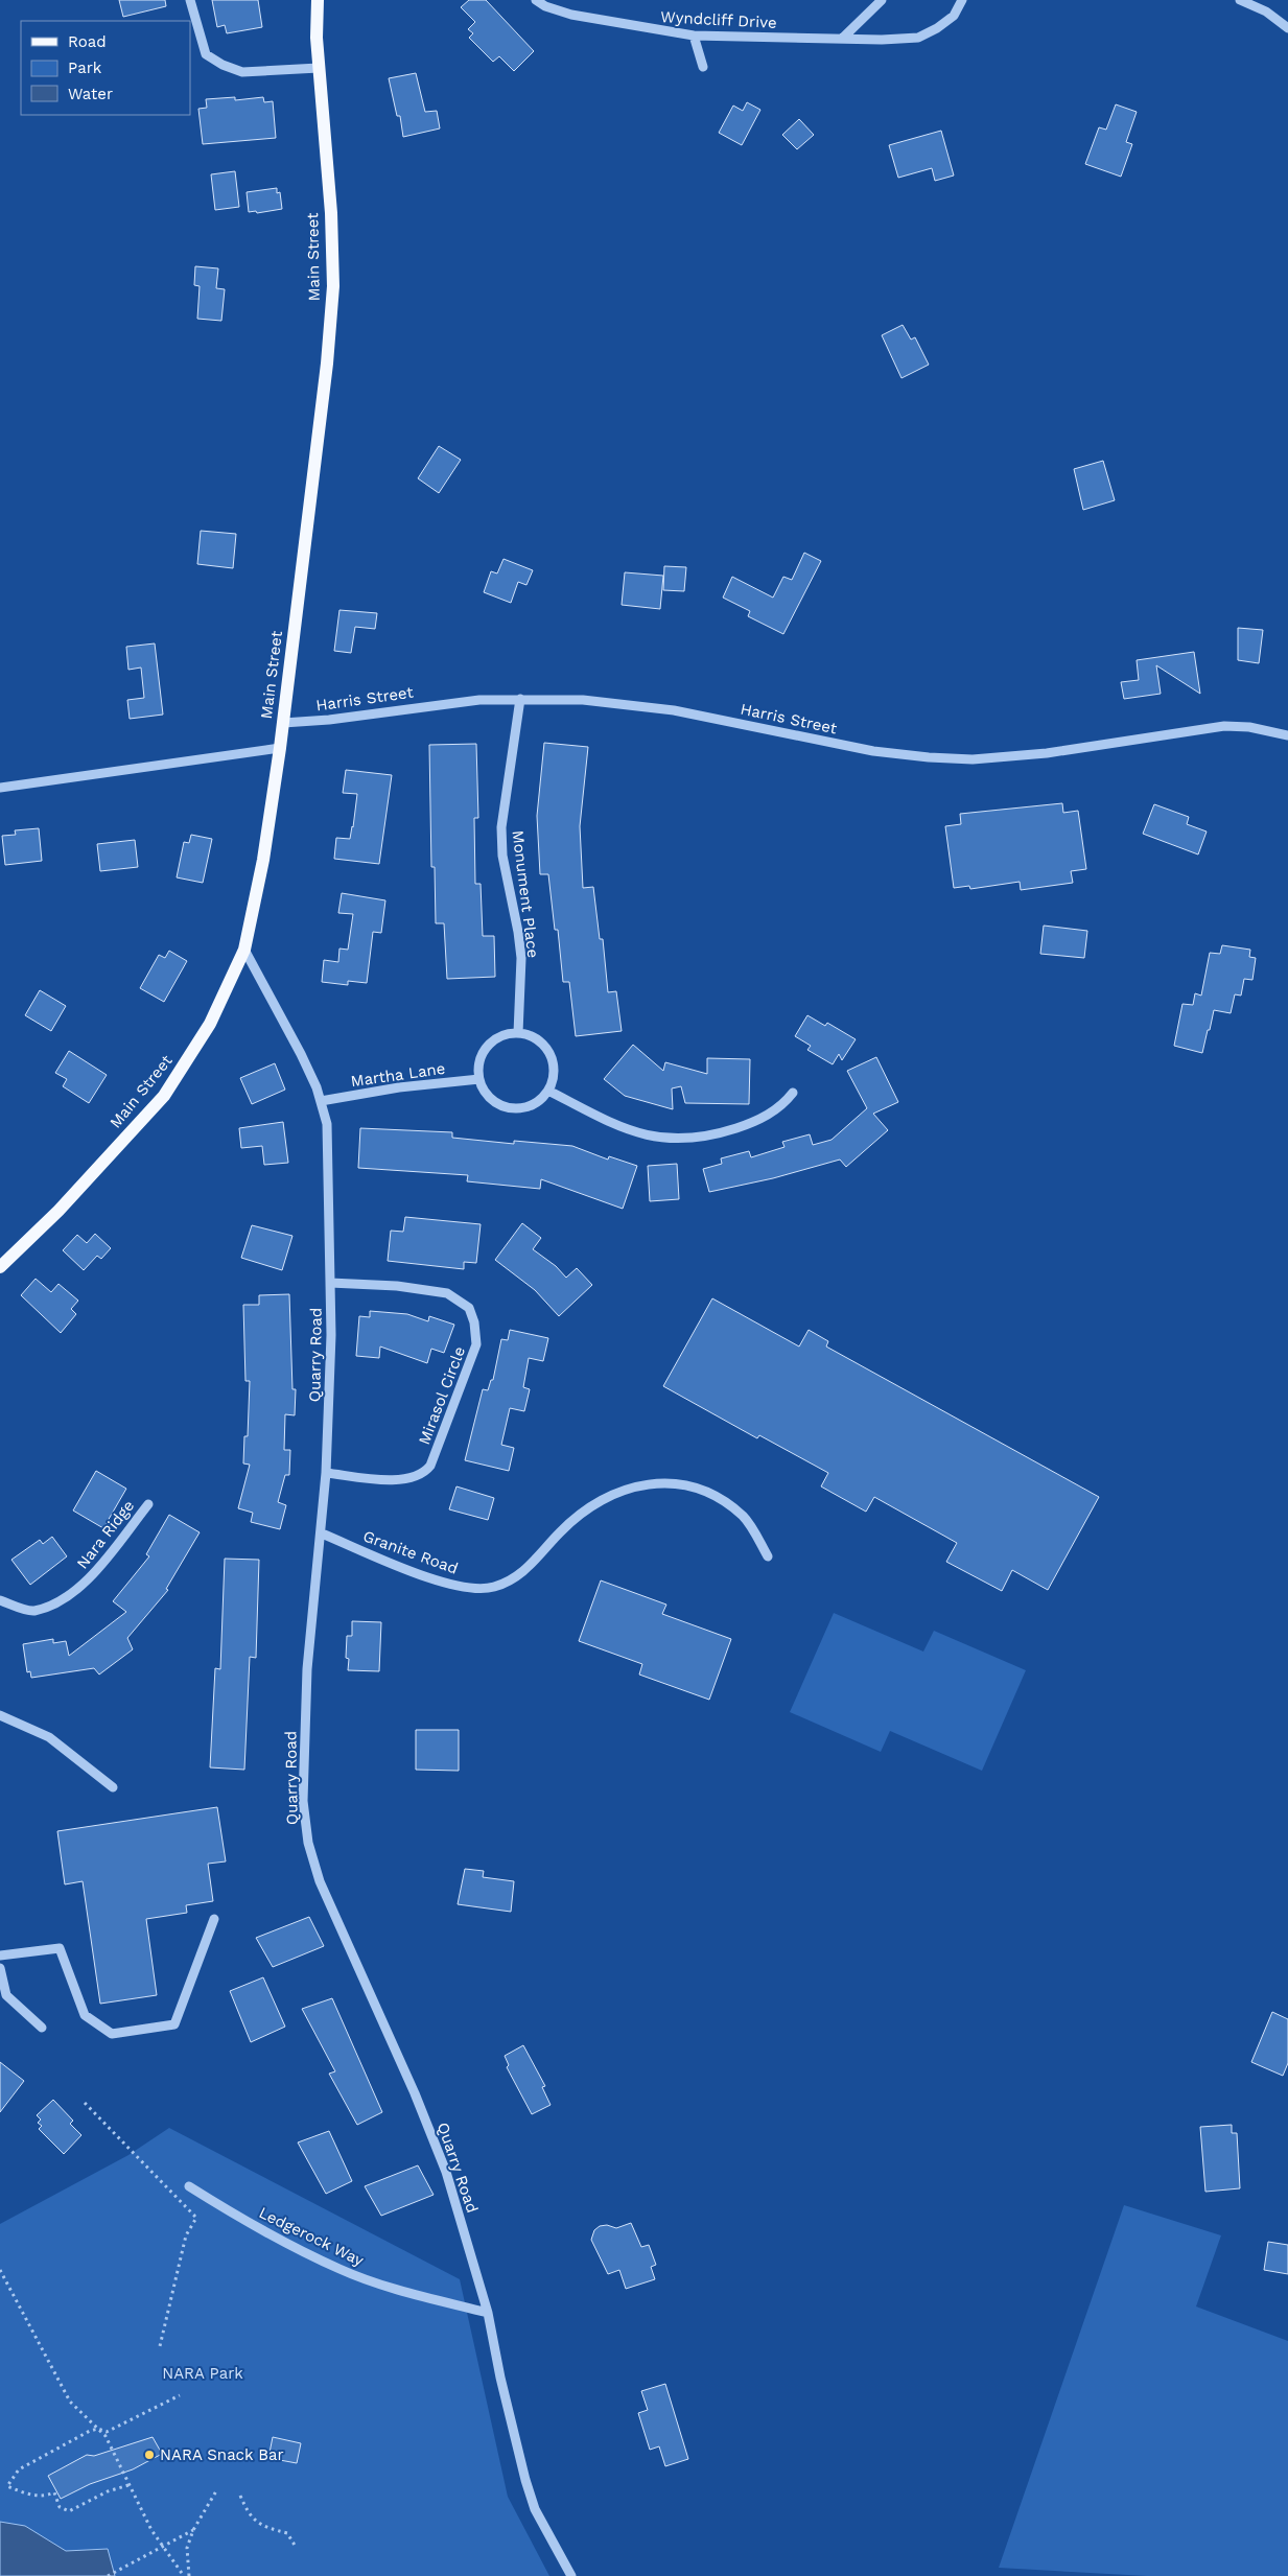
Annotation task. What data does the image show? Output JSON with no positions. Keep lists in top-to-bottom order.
{
  "streets": {
    "main road": ["Main Street"],
    "street": [
      "Wyndcliff Drive",
      "Harris Street",
      "Monument Place",
      "Martha Lane",
      "Quarry Road",
      "Mirasol Circle",
      "Nara Ridge",
      "Granite Road",
      "Ledgerock Way"
    ]
  },
  "crossings": [
    ["Main Street", "Harris Street"],
    ["Main Street", "Quarry Road"],
    ["Harris Street", "Monument Place"],
    ["Monument Place", "Martha Lane"],
    ["Martha Lane", "Quarry Road"],
    ["Quarry Road", "Mirasol Circle"],
    ["Quarry Road", "Granite Road"],
    ["Quarry Road", "Ledgerock Way"]
  ],
  "parks": ["NARA Park"],
  "places": ["NARA Snack Bar"],
  "legend": ["Road", "Park", "Water"]
}
